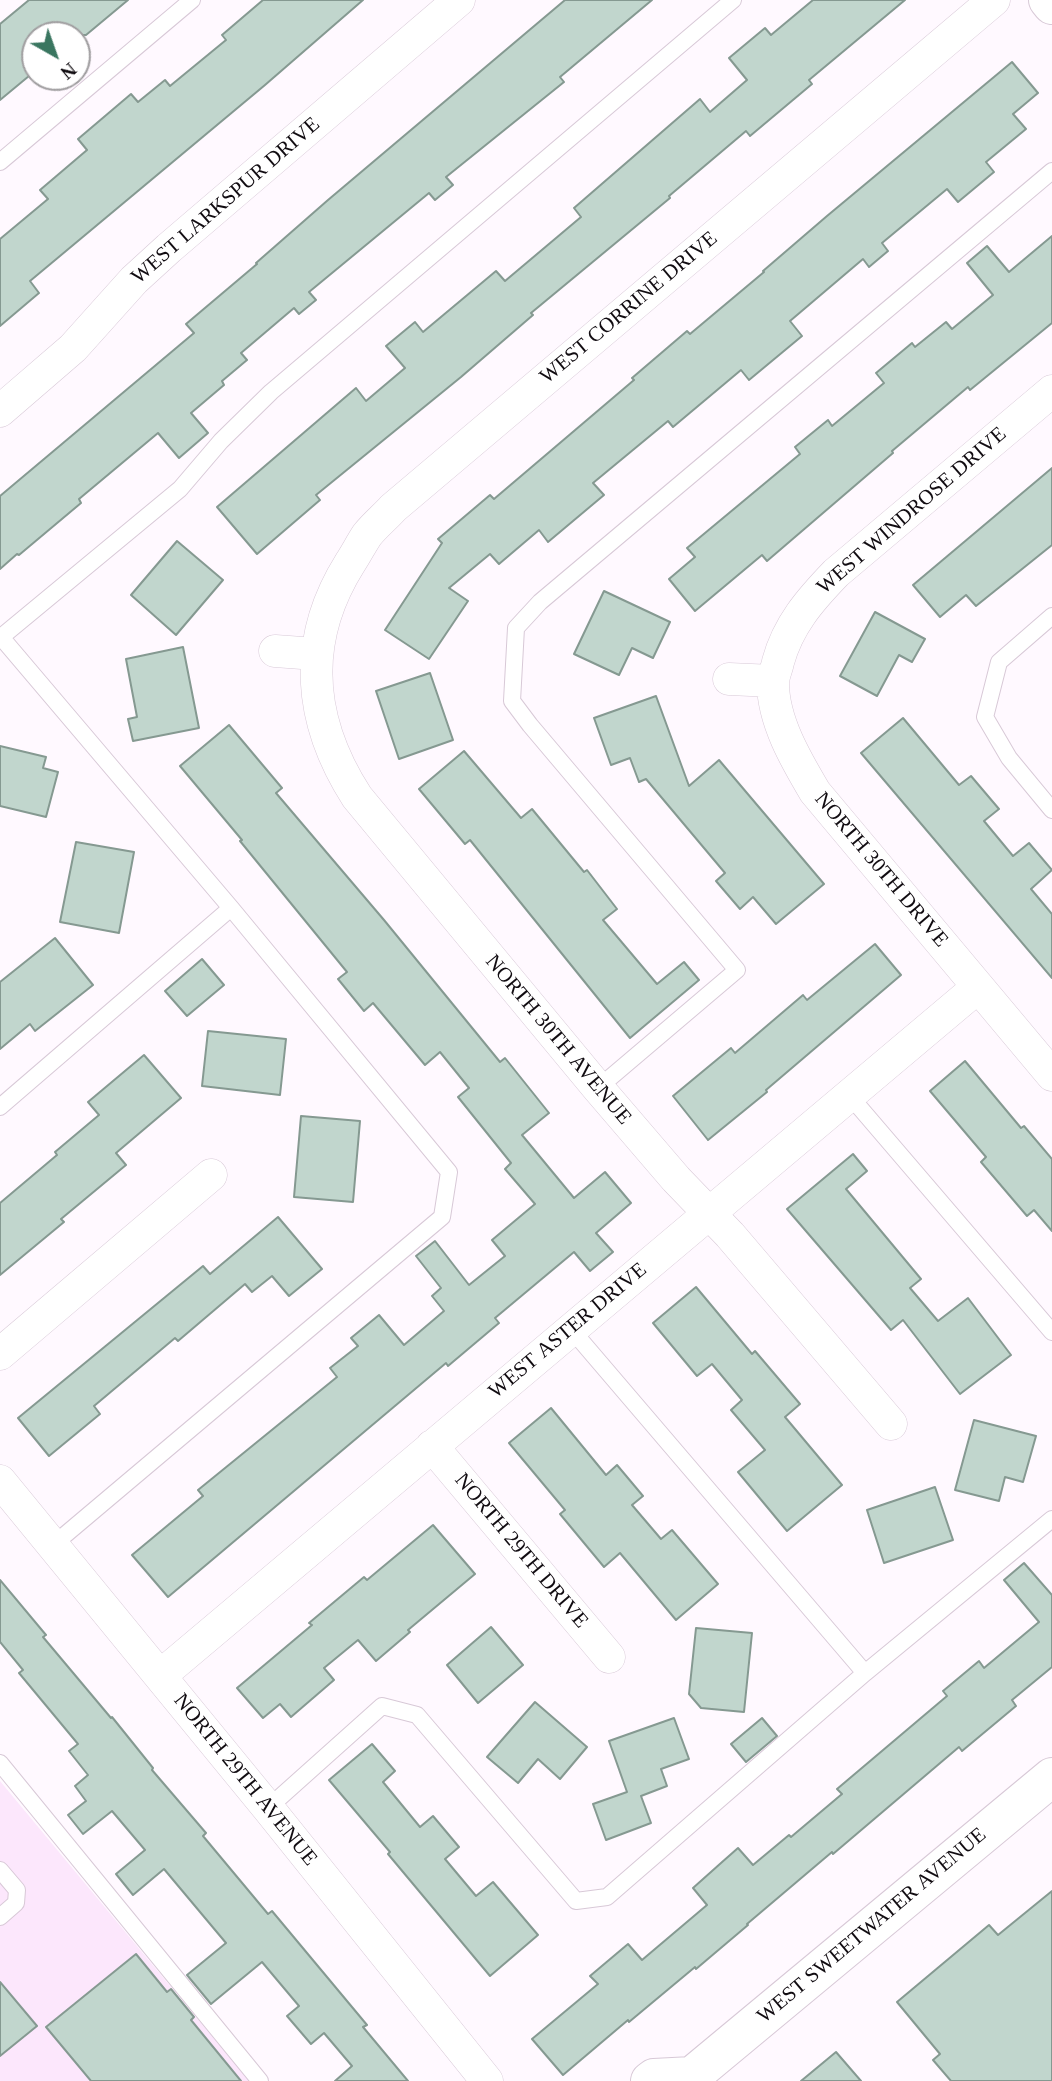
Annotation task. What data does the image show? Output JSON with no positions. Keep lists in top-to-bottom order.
{
  "streets": {
    "street": [
      "WEST LARKSPUR DRIVE",
      "WEST CORRINE DRIVE",
      "WEST WINDROSE DRIVE",
      "NORTH 30TH DRIVE",
      "NORTH 30TH AVENUE",
      "WEST ASTER DRIVE",
      "NORTH 29TH DRIVE",
      "NORTH 29TH AVENUE",
      "WEST SWEETWATER AVENUE"
    ]
  },
  "crossings": [
    ["WEST CORRINE DRIVE", "NORTH 30TH AVENUE"],
    ["WEST WINDROSE DRIVE", "NORTH 30TH DRIVE"],
    ["NORTH 30TH DRIVE", "WEST ASTER DRIVE"],
    ["NORTH 30TH AVENUE", "WEST ASTER DRIVE"],
    ["WEST ASTER DRIVE", "NORTH 29TH DRIVE"],
    ["WEST ASTER DRIVE", "NORTH 29TH AVENUE"]
  ],
  "north": "bottom right"
}
